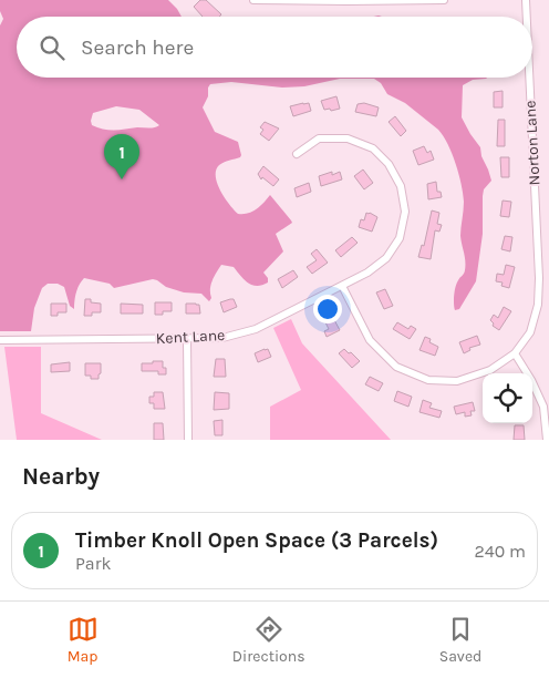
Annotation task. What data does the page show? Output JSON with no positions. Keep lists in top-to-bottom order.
{
  "streets": {
    "street": ["Norton Lane", "Kent Lane"]
  },
  "crossings": [
    ["Norton Lane", "Kent Lane"]
  ],
  "page": {
    "search": "Search here",
    "pins": "1",
    "heading": "Nearby",
    "list": [
      {
        "mark": "1",
        "name": "Timber Knoll Open Space (3 Parcels)",
        "note": "Park",
        "value": "240 m"
      }
    ],
    "nav": ["Map", "Directions", "Saved"]
  }
}
